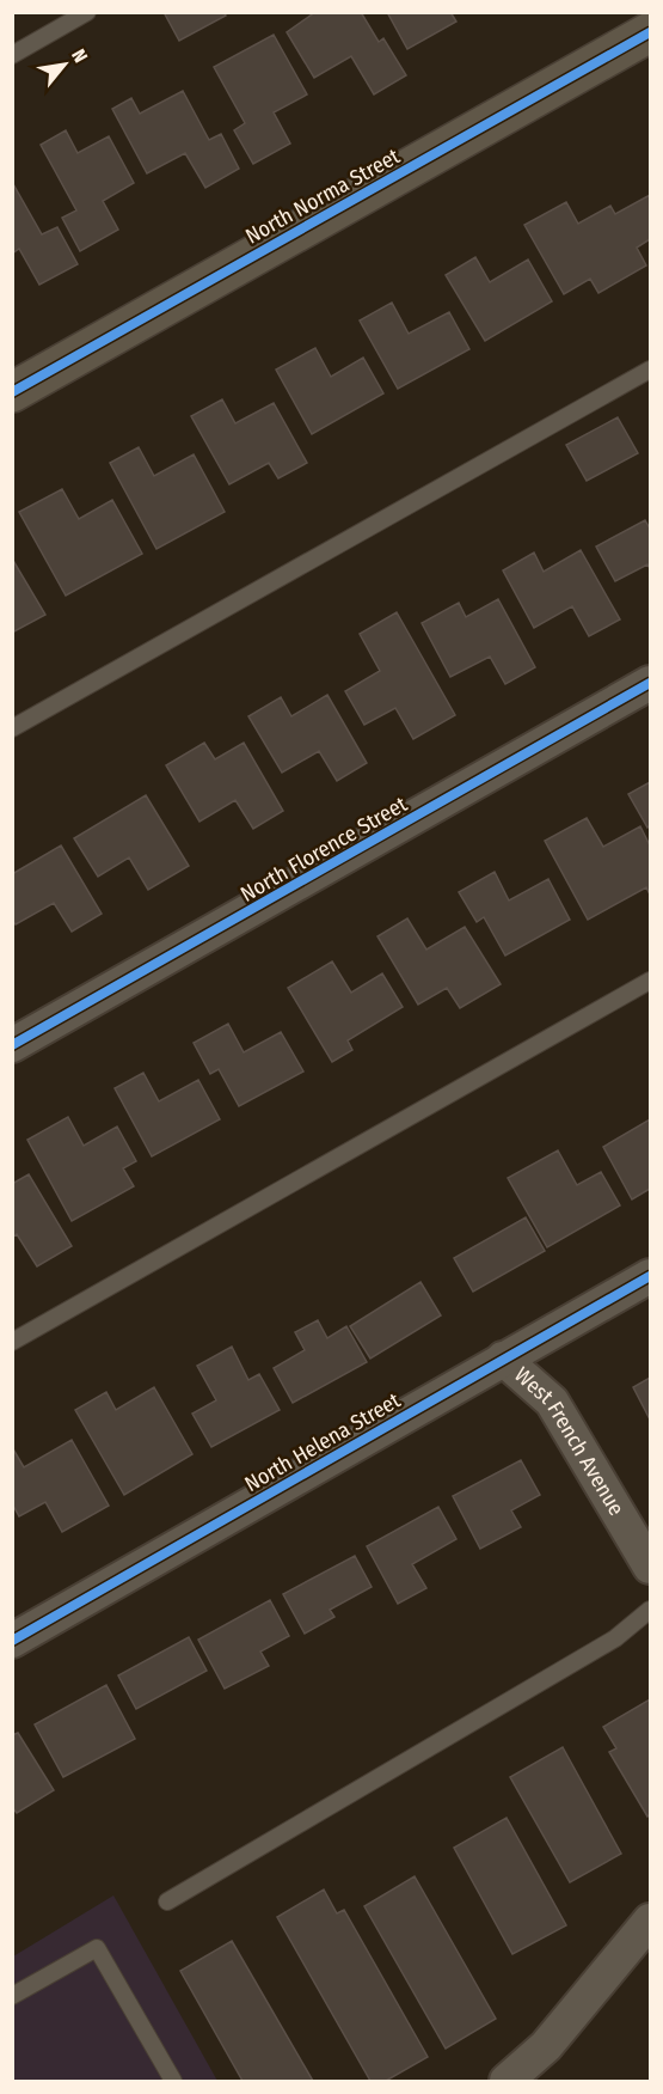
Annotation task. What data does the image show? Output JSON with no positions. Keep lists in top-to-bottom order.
{
  "streets": {
    "main road": ["North Norma Street"],
    "street": ["North Florence Street", "North Helena Street", "West French Avenue"]
  },
  "crossings": [
    ["North Helena Street", "West French Avenue"]
  ],
  "north": "top right"
}
